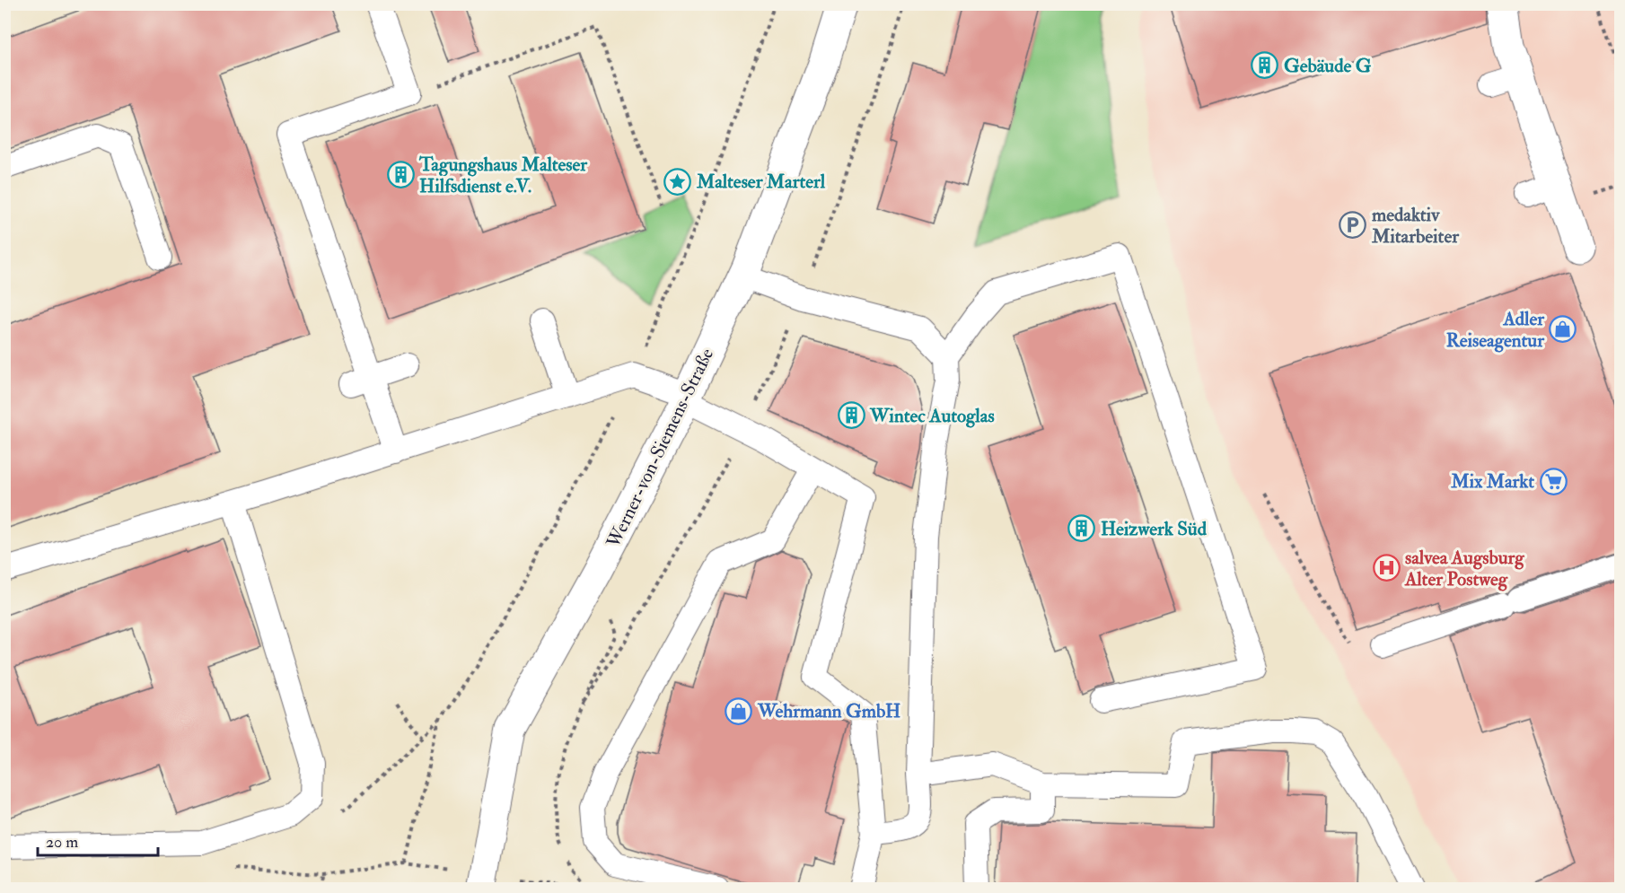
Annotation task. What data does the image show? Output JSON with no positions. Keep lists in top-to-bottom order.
{
  "streets": {
    "street": ["Werner-von-Siemens-Straße"]
  },
  "places": {
    "building": [
      "Gebäude G",
      "Tagungshaus Malteser Hilfsdienst e.V.",
      "Wintec Autoglas",
      "Heizwerk Süd"
    ],
    "place": ["Malteser Marterl"],
    "parking": ["medaktiv Mitarbeiter"],
    "shop": ["Adler Reiseagentur", "Wehrmann GmbH"],
    "supermarket": ["Mix Markt"],
    "hospital": ["salvea Augsburg Alter Postweg"]
  },
  "scale_bar": "20 m"
}
